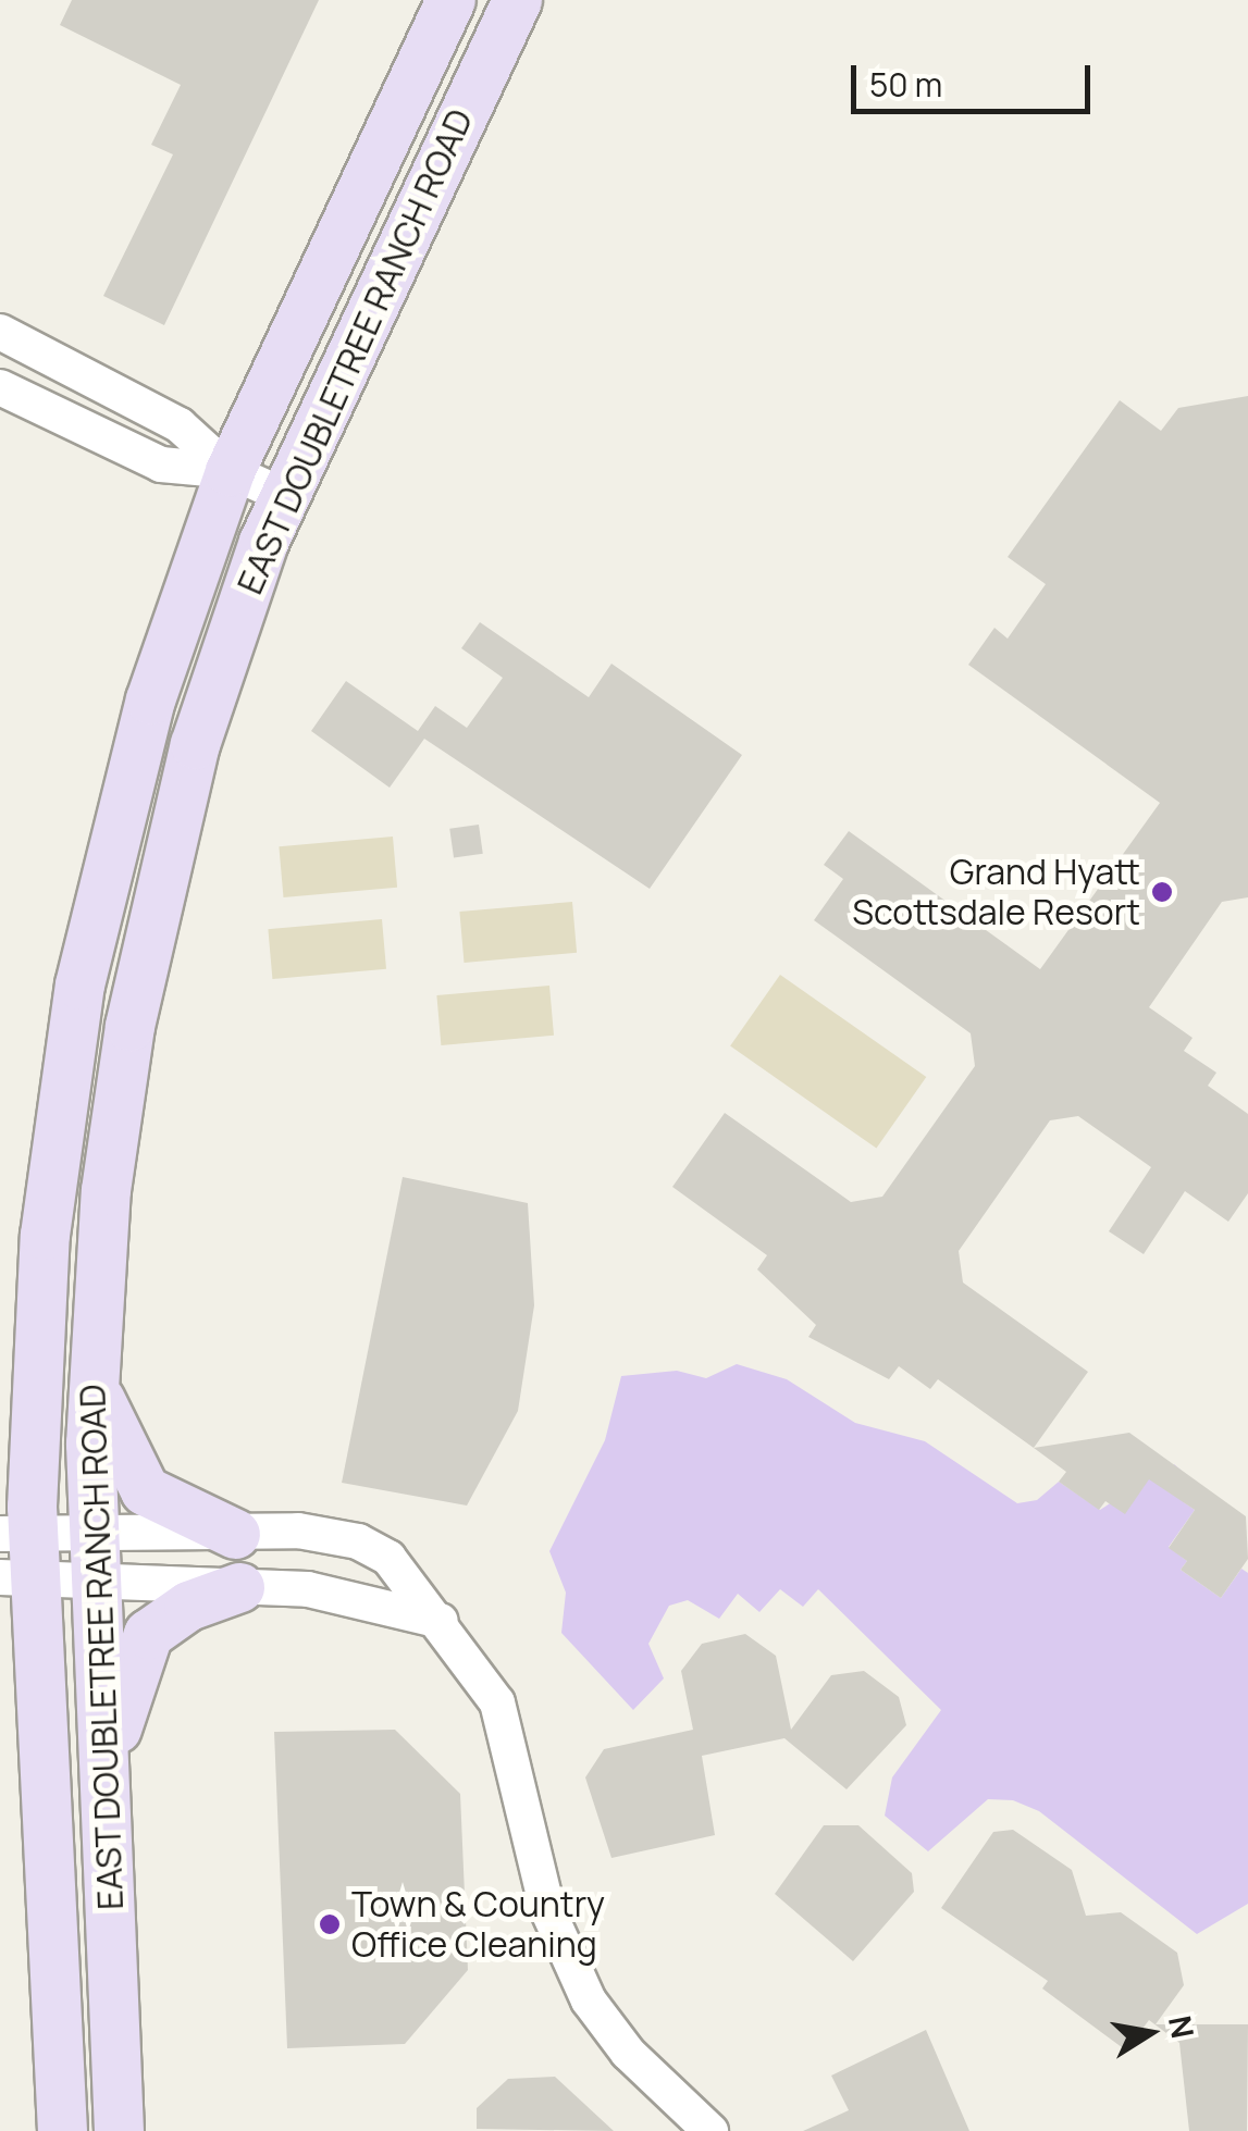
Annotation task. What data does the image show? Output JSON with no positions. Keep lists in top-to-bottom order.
{
  "streets": {
    "main road": ["EAST DOUBLETREE RANCH ROAD"]
  },
  "places": ["Grand Hyatt Scottsdale Resort", "Town & Country Office Cleaning"],
  "scale_bar": "50 m",
  "north": "right"
}
